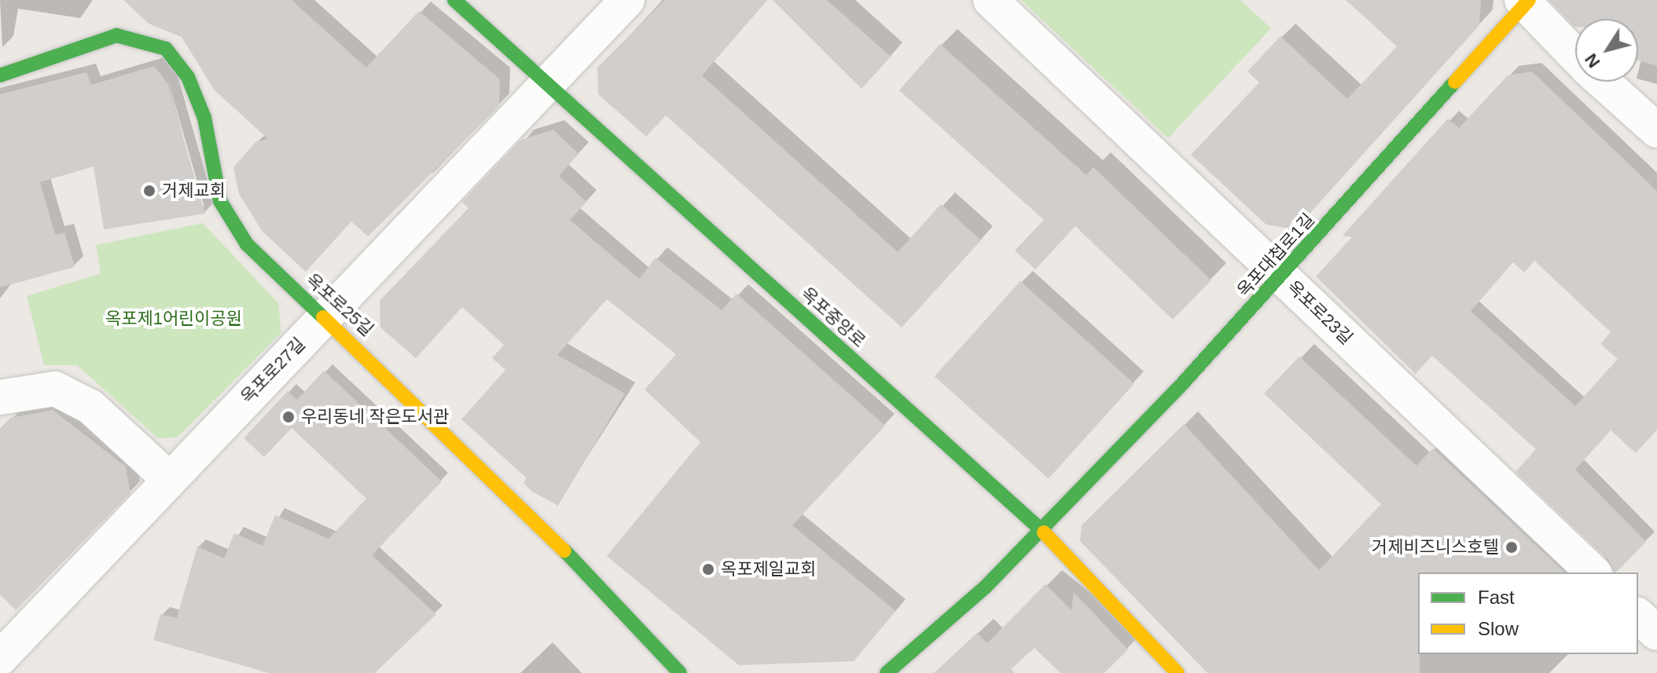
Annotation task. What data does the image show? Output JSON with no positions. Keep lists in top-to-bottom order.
{
  "streets": {
    "street": [
      "옥포대첩로1길",
      "옥포로25길",
      "옥포로23길",
      "옥포중앙로",
      "옥포로27길"
    ]
  },
  "crossings": [
    ["옥포대첩로1길", "옥포로23길"],
    ["옥포대첩로1길", "옥포중앙로"],
    ["옥포로25길", "옥포로27길"],
    ["옥포중앙로", "옥포로27길"]
  ],
  "parks": ["옥포제1어린이공원"],
  "places": [
    "거제교회",
    "우리동네 작은도서관",
    "거제비즈니스호텔",
    "옥포제일교회"
  ],
  "legend": ["Fast", "Slow"],
  "north": "bottom left"
}
